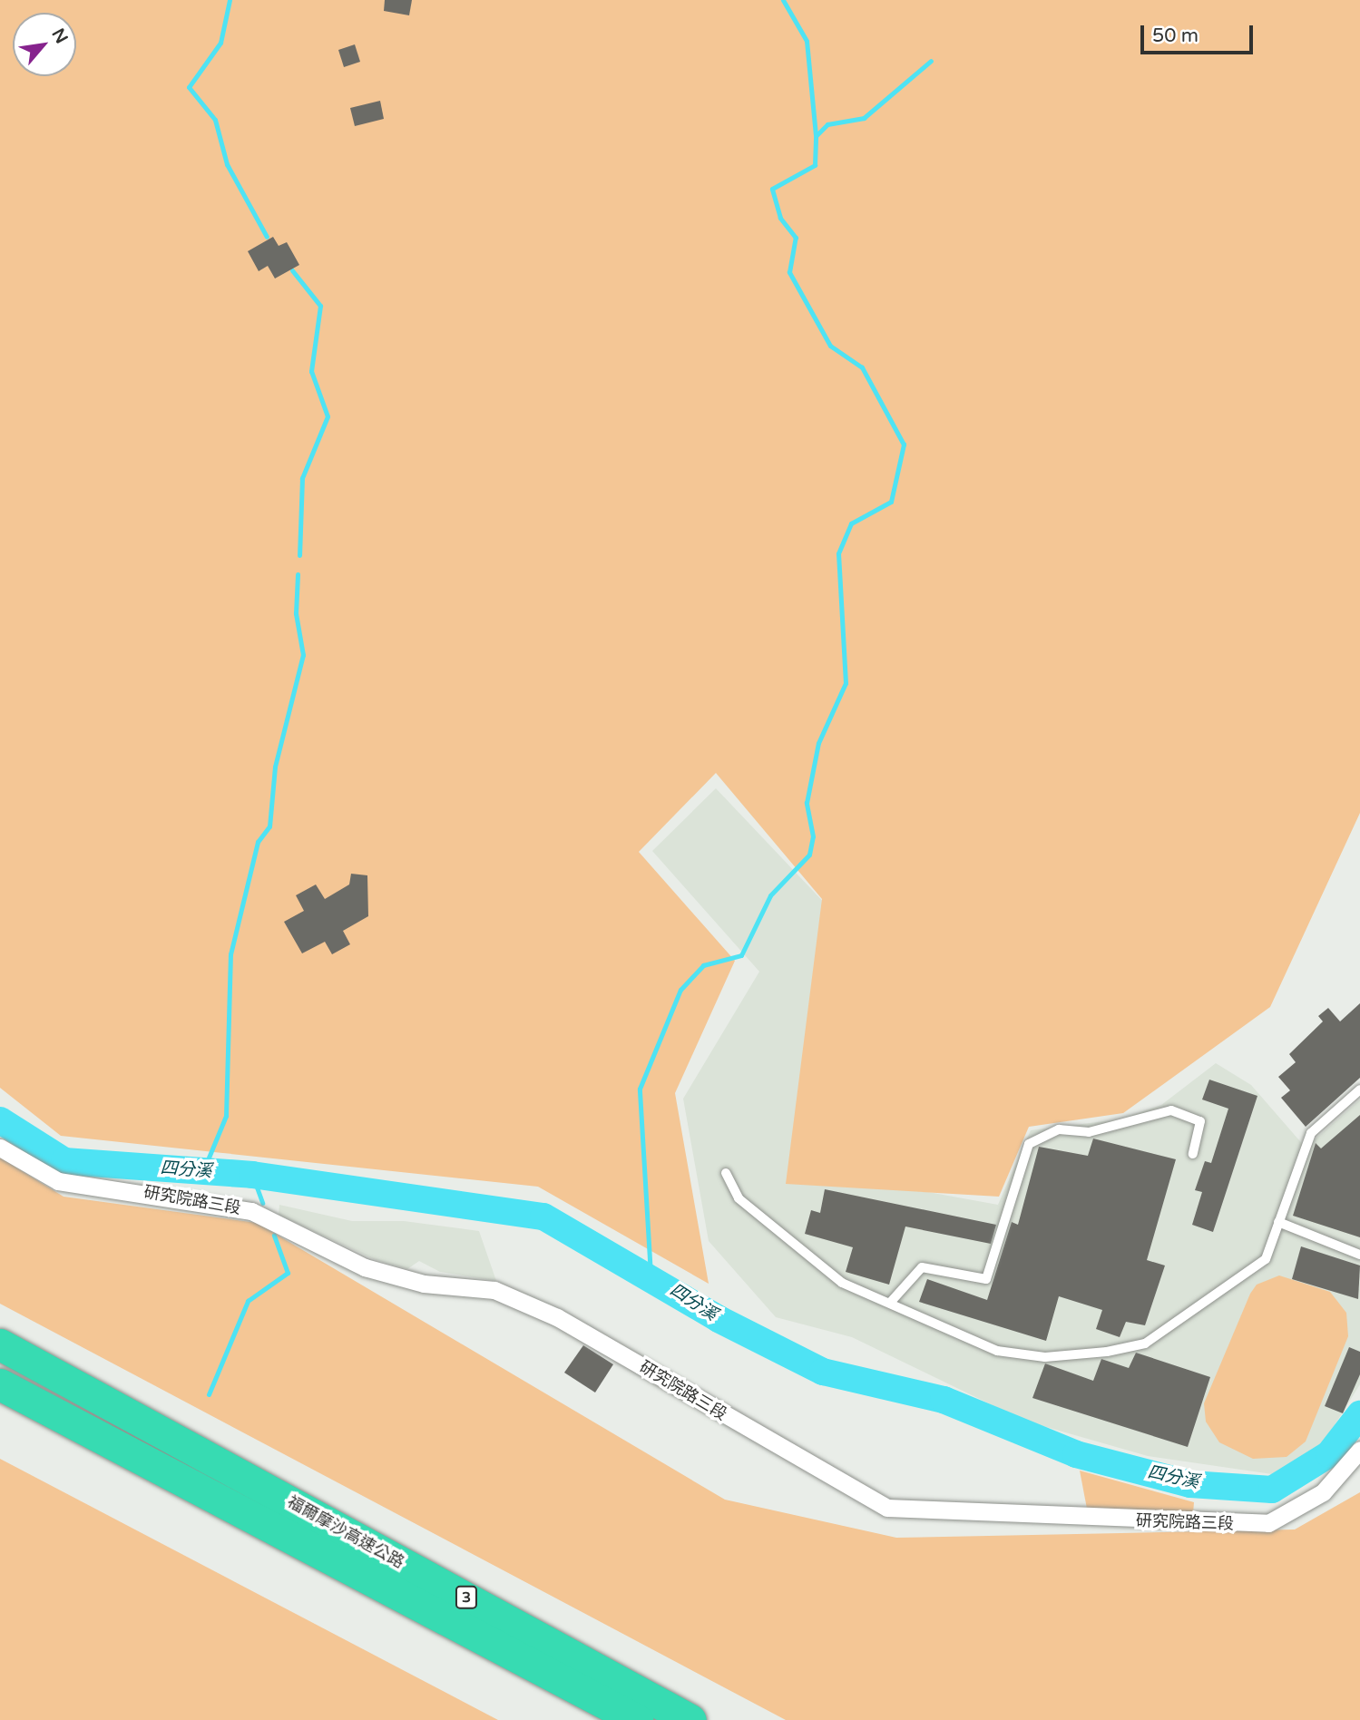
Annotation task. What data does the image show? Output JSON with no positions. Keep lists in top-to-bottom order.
{
  "streets": {
    "highway": ["福爾摩沙高速公路", "3"],
    "street": ["研究院路三段"]
  },
  "water": ["四分溪"],
  "scale_bar": "50 m",
  "north": "top right"
}
